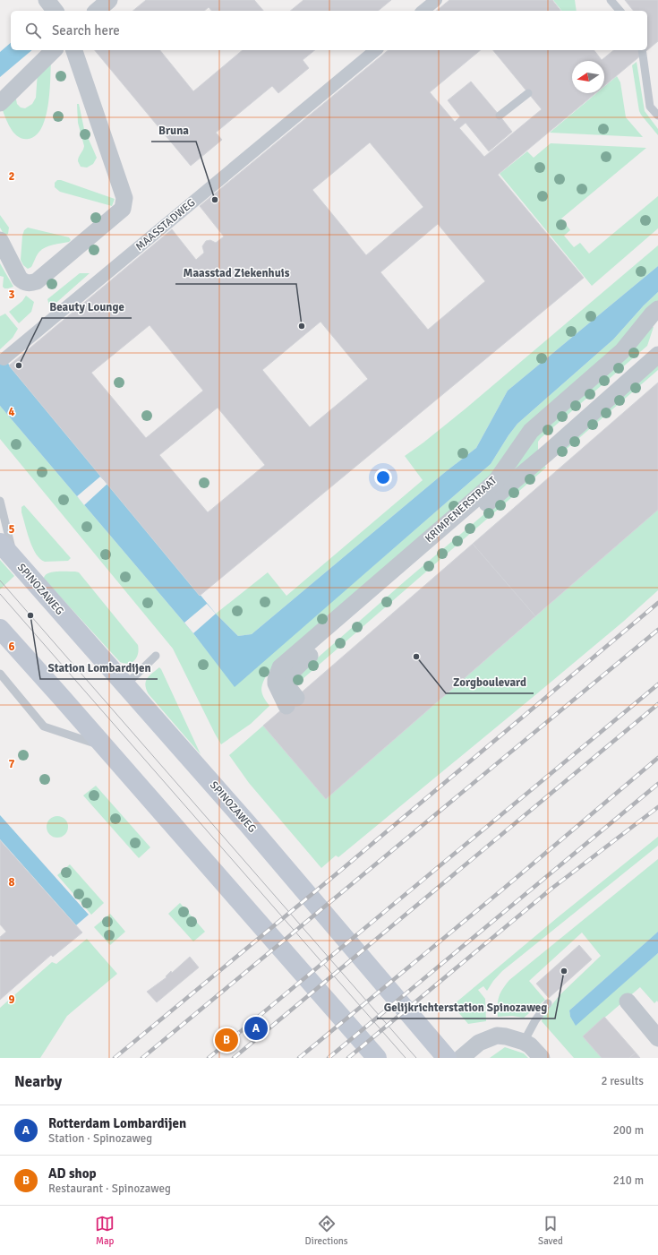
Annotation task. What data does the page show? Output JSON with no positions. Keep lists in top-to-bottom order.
{
  "streets": {
    "main road": ["SPINOZAWEG"],
    "street": ["MAASSTADWEG", "KRIMPENERSTRAAT"]
  },
  "places": [
    "Bruna",
    "Maasstad Ziekenhuis",
    "Beauty Lounge",
    "Station Lombardijen",
    "Zorgboulevard",
    "Gelijkrichterstation Spinozaweg"
  ],
  "north": "left",
  "page": {
    "search": "Search here",
    "pins": ["A", "B"],
    "heading": ["Nearby", "2 results"],
    "list": [
      {
        "mark": "A",
        "name": "Rotterdam Lombardijen",
        "note": "Station · Spinozaweg",
        "value": "200 m"
      },
      {
        "mark": "B",
        "name": "AD shop",
        "note": "Restaurant · Spinozaweg",
        "value": "210 m"
      }
    ],
    "nav": ["Map", "Directions", "Saved"]
  },
  "grid": {
    "rows": [
      "2",
      "3",
      "4",
      "5",
      "6",
      "7",
      "8",
      "9"
    ]
  }
}
